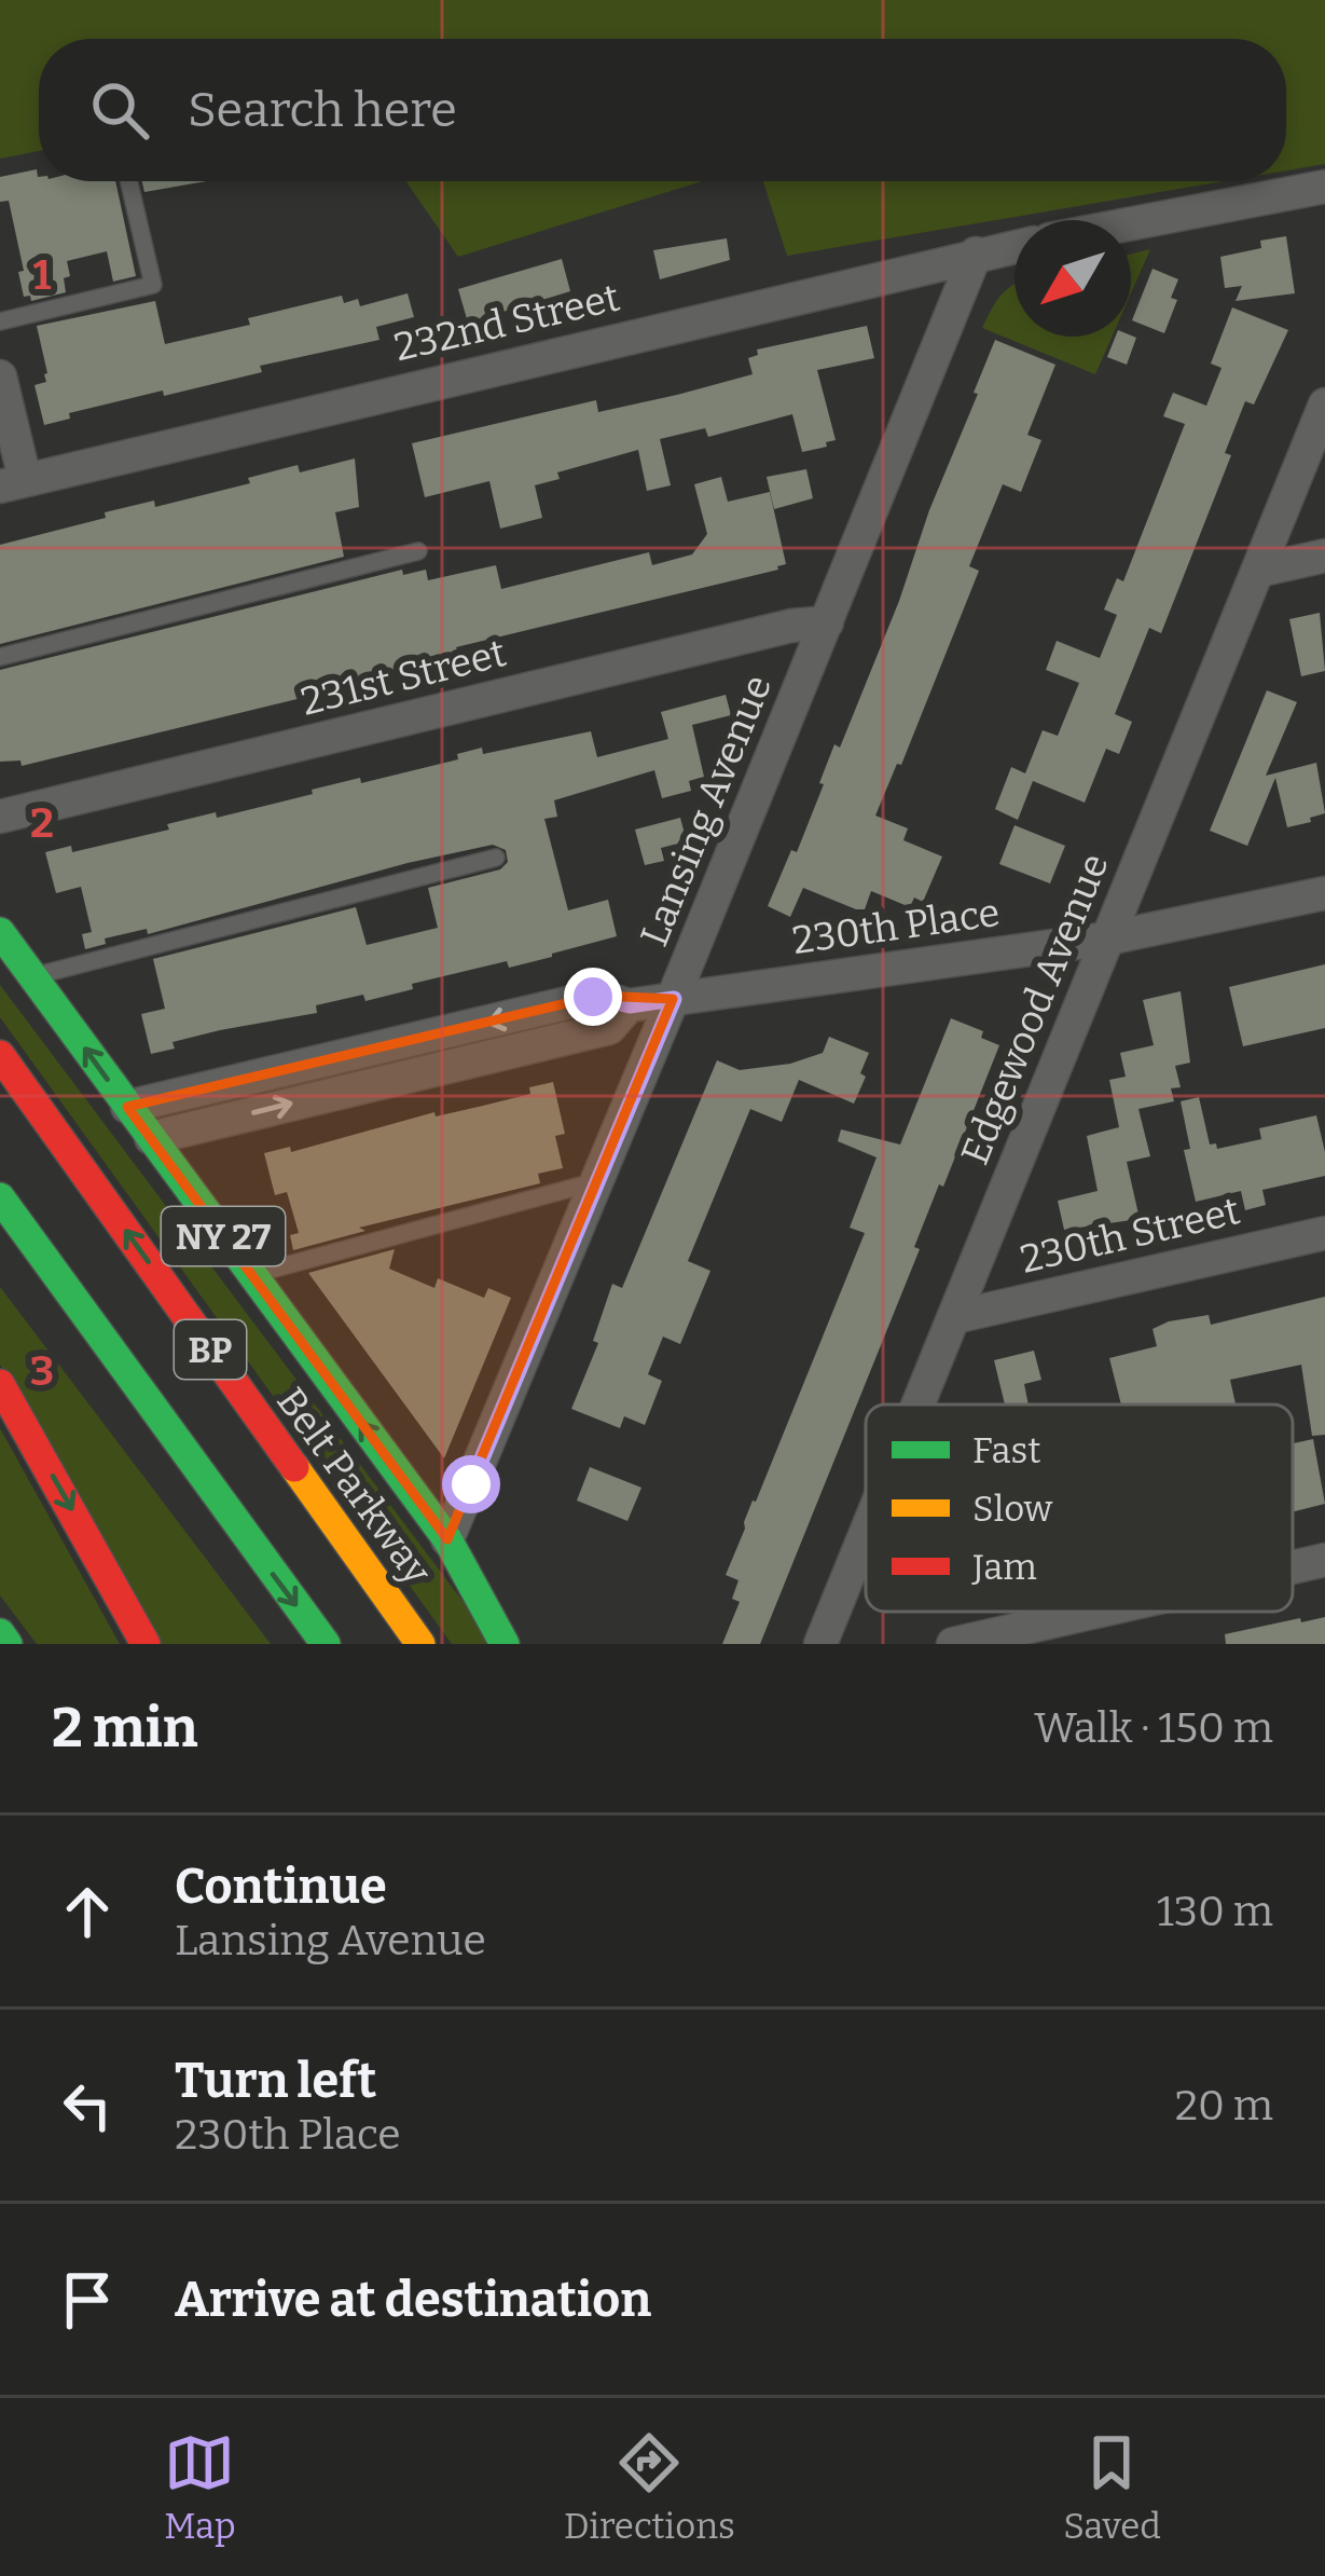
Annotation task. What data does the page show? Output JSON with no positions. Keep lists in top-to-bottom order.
{
  "streets": {
    "main road": ["NY 27", "BP", "Belt Parkway"],
    "street": [
      "232nd Street",
      "231st Street",
      "Lansing Avenue",
      "230th Place",
      "Edgewood Avenue",
      "230th Street"
    ]
  },
  "crossings": [
    ["232nd Street", "Lansing Avenue"],
    ["231st Street", "Lansing Avenue"],
    ["Lansing Avenue", "230th Place"],
    ["Lansing Avenue", "NY 27"],
    ["230th Place", "Edgewood Avenue"],
    ["230th Place", "NY 27"],
    ["Edgewood Avenue", "230th Street"]
  ],
  "legend": ["Fast", "Slow", "Jam"],
  "north": "bottom left",
  "page": {
    "search": "Search here",
    "heading": ["2 min", "Walk · 150 m"],
    "list": [
      ["Continue", "Lansing Avenue", "130 m"],
      ["Turn left", "230th Place", "20 m"],
      "Arrive at destination"
    ],
    "nav": ["Map", "Directions", "Saved"]
  },
  "grid": {
    "rows": ["1", "2", "3"]
  }
}
